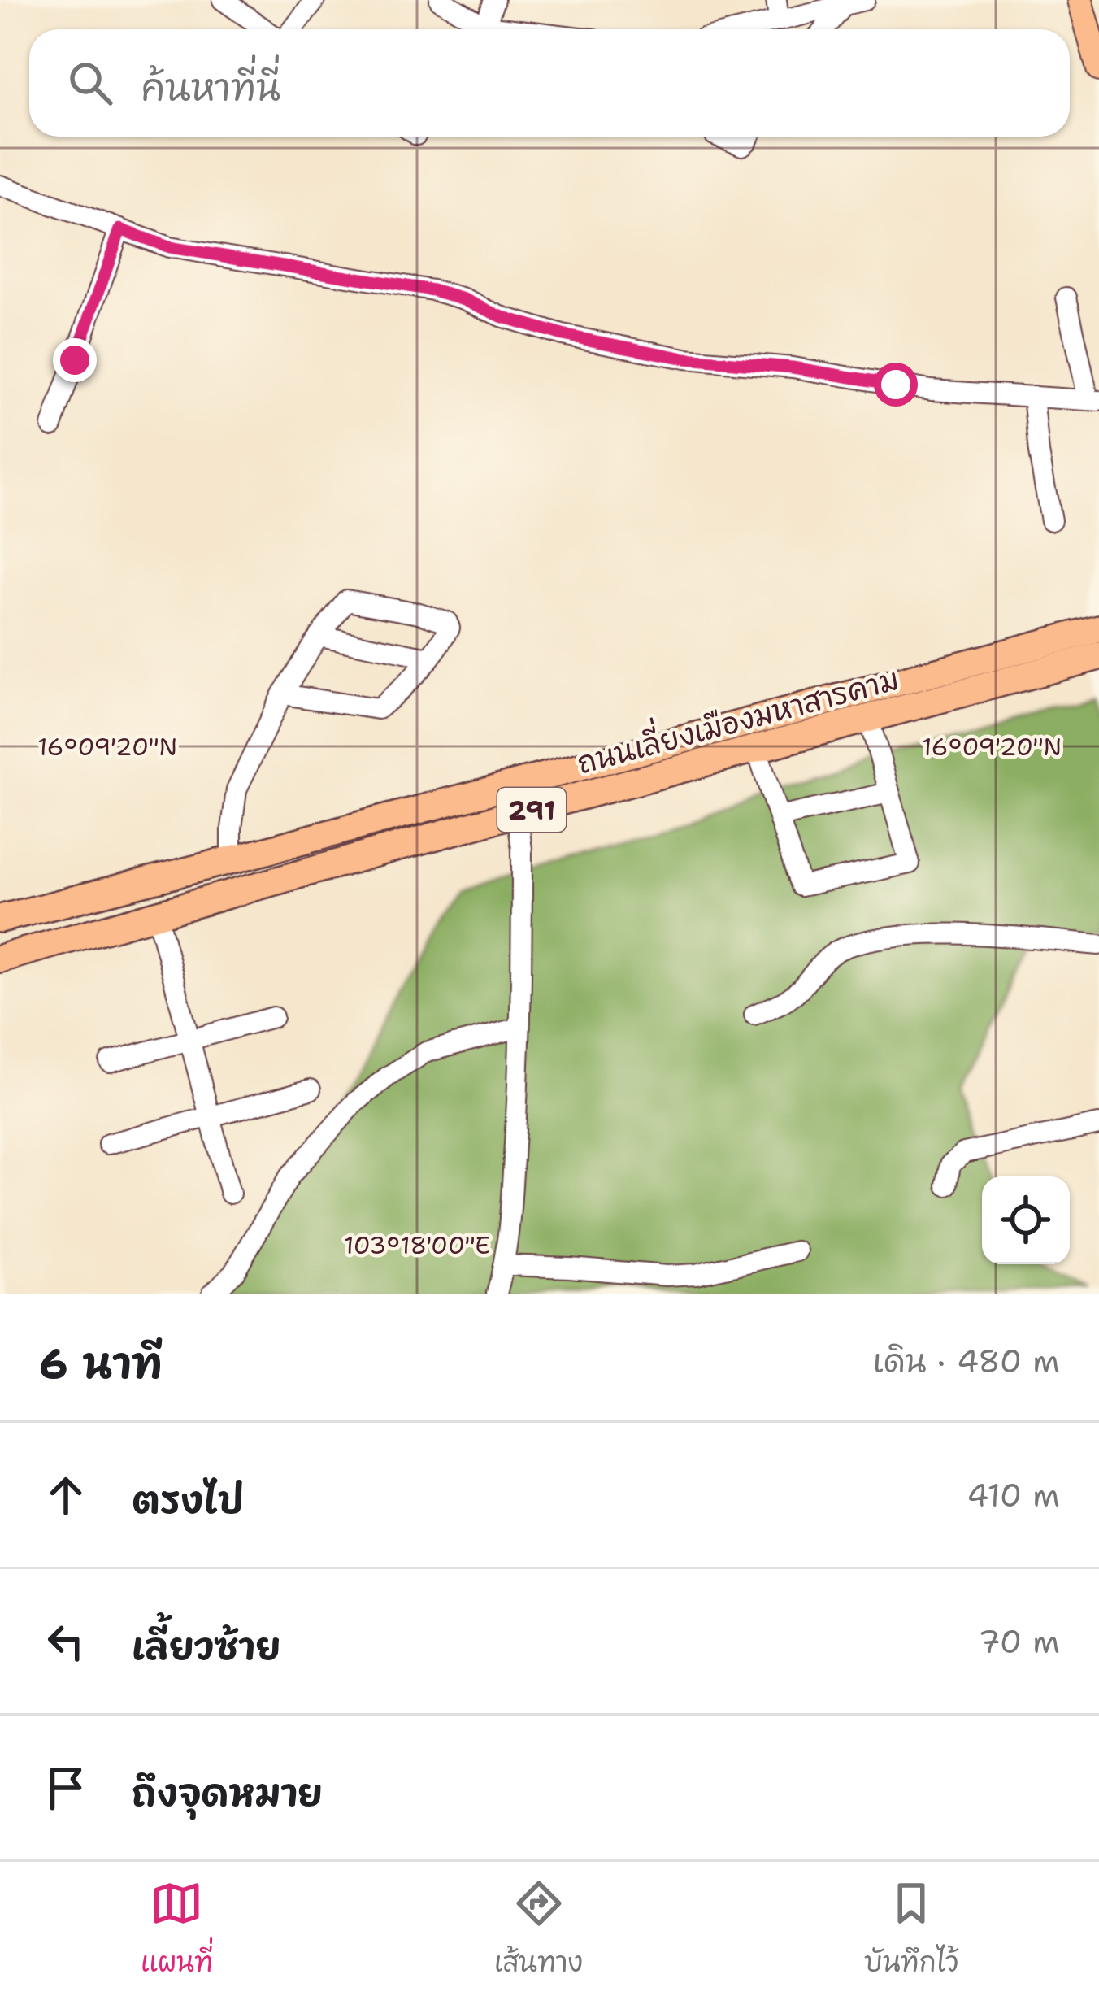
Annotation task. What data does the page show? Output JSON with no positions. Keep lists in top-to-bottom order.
{
  "streets": {
    "highway": ["ถนนเลี่ยงเมืองมหาสารคาม", "291"]
  },
  "page": {
    "search": "ค้นหาที่นี่",
    "heading": ["6 นาที", "เดิน · 480 m"],
    "list": [
      ["ตรงไป", "410 m"],
      ["เลี้ยวซ้าย", "70 m"],
      "ถึงจุดหมาย"
    ],
    "nav": ["แผนที่", "เส้นทาง", "บันทึกไว้"]
  },
  "coordinates": ["16°09'20\"N", "103°18'00\"E"]
}
